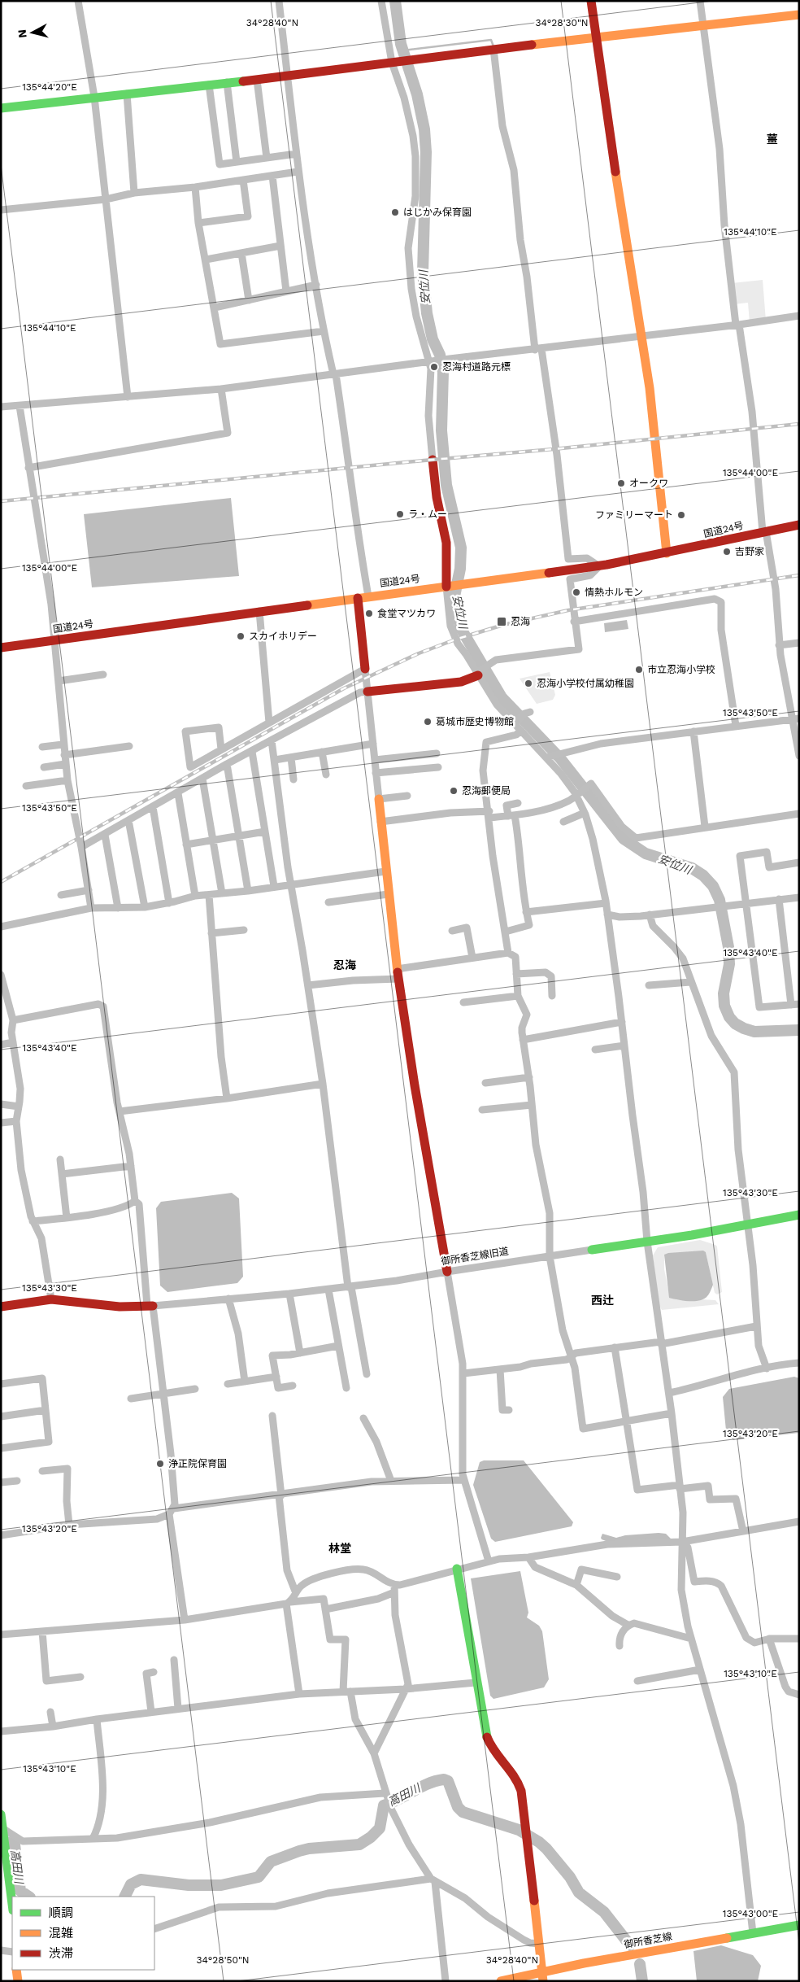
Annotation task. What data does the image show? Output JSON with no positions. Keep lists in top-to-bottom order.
{
  "streets": {
    "main road": ["国道24号", "御所香芝線旧道", "御所香芝線"]
  },
  "districts": [
    "薑",
    "忍海",
    "西辻",
    "林堂"
  ],
  "water": ["安位川", "高田川"],
  "places": {
    "other": [
      "はじかみ保育園",
      "忍海村道路元標",
      "オークワ",
      "ラ・ムー",
      "ファミリーマート",
      "吉野家",
      "情熱ホルモン",
      "食堂マツカワ",
      "スカイホリデー",
      "市立忍海小学校",
      "忍海小学校付属幼稚園",
      "葛城市歴史博物館",
      "忍海郵便局",
      "浄正院保育園"
    ],
    "transit": ["忍海"]
  },
  "legend": ["順調", "混雑", "渋滞"],
  "north": "left",
  "coordinates": [
    "34°28'40\"N",
    "34°28'30\"N",
    "135°44'20\"E",
    "135°44'10\"E",
    "135°44'00\"E",
    "135°43'50\"E",
    "135°43'40\"E",
    "135°43'30\"E",
    "135°43'20\"E",
    "135°43'10\"E",
    "135°43'00\"E",
    "34°28'50\"N"
  ]
}
